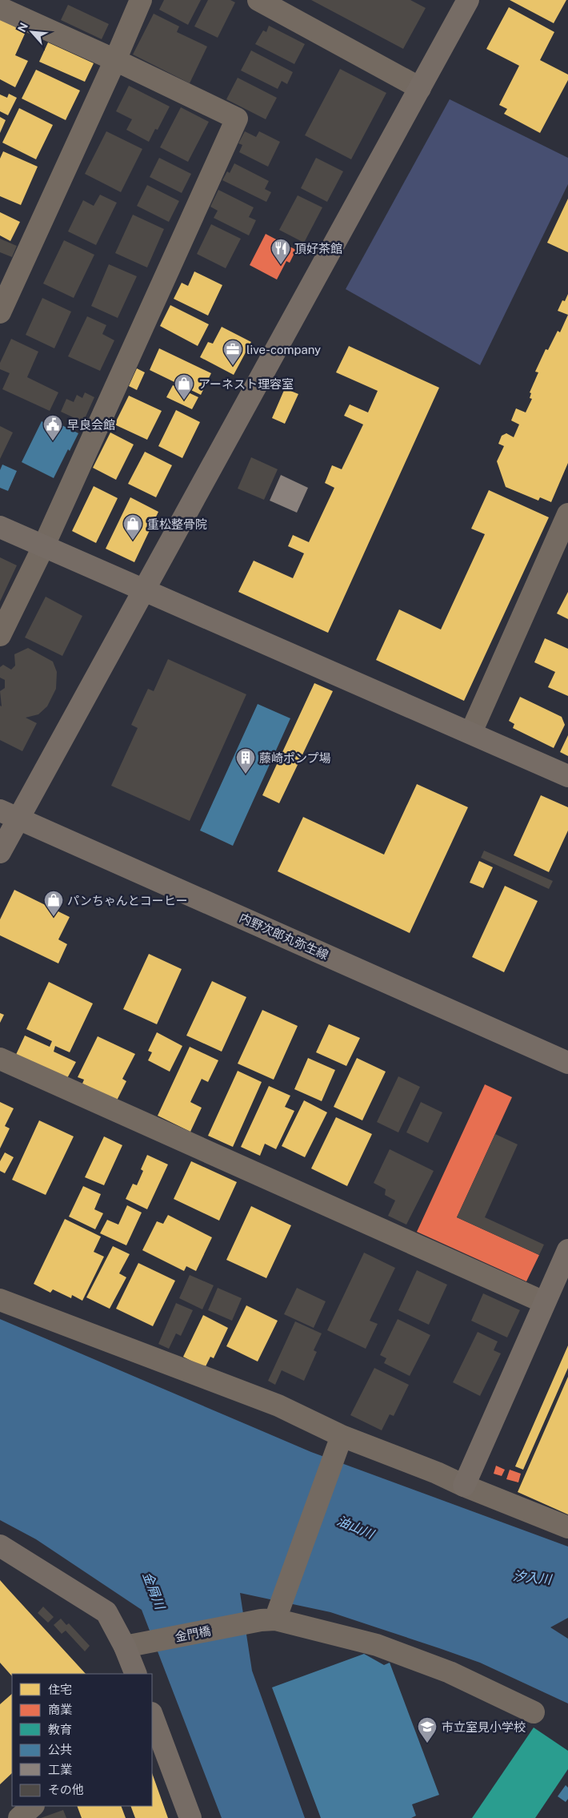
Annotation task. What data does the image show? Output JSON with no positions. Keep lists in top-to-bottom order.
{
  "streets": {
    "street": ["内野次郎丸弥生線", "金門橋"]
  },
  "water": ["油山川", "汐入川", "金屑川"],
  "places": {
    "restaurant": ["頂好茶館"],
    "office": ["live-company"],
    "shop": ["アーネスト理容室", "重松整骨院", "パンちゃんとコーヒー"],
    "public building": ["早良会館"],
    "building": ["藤崎ポンプ場"],
    "school or university": ["市立室見小学校"]
  },
  "legend": [
    "住宅",
    "商業",
    "教育",
    "公共",
    "工業",
    "その他"
  ],
  "north": "top left"
}
